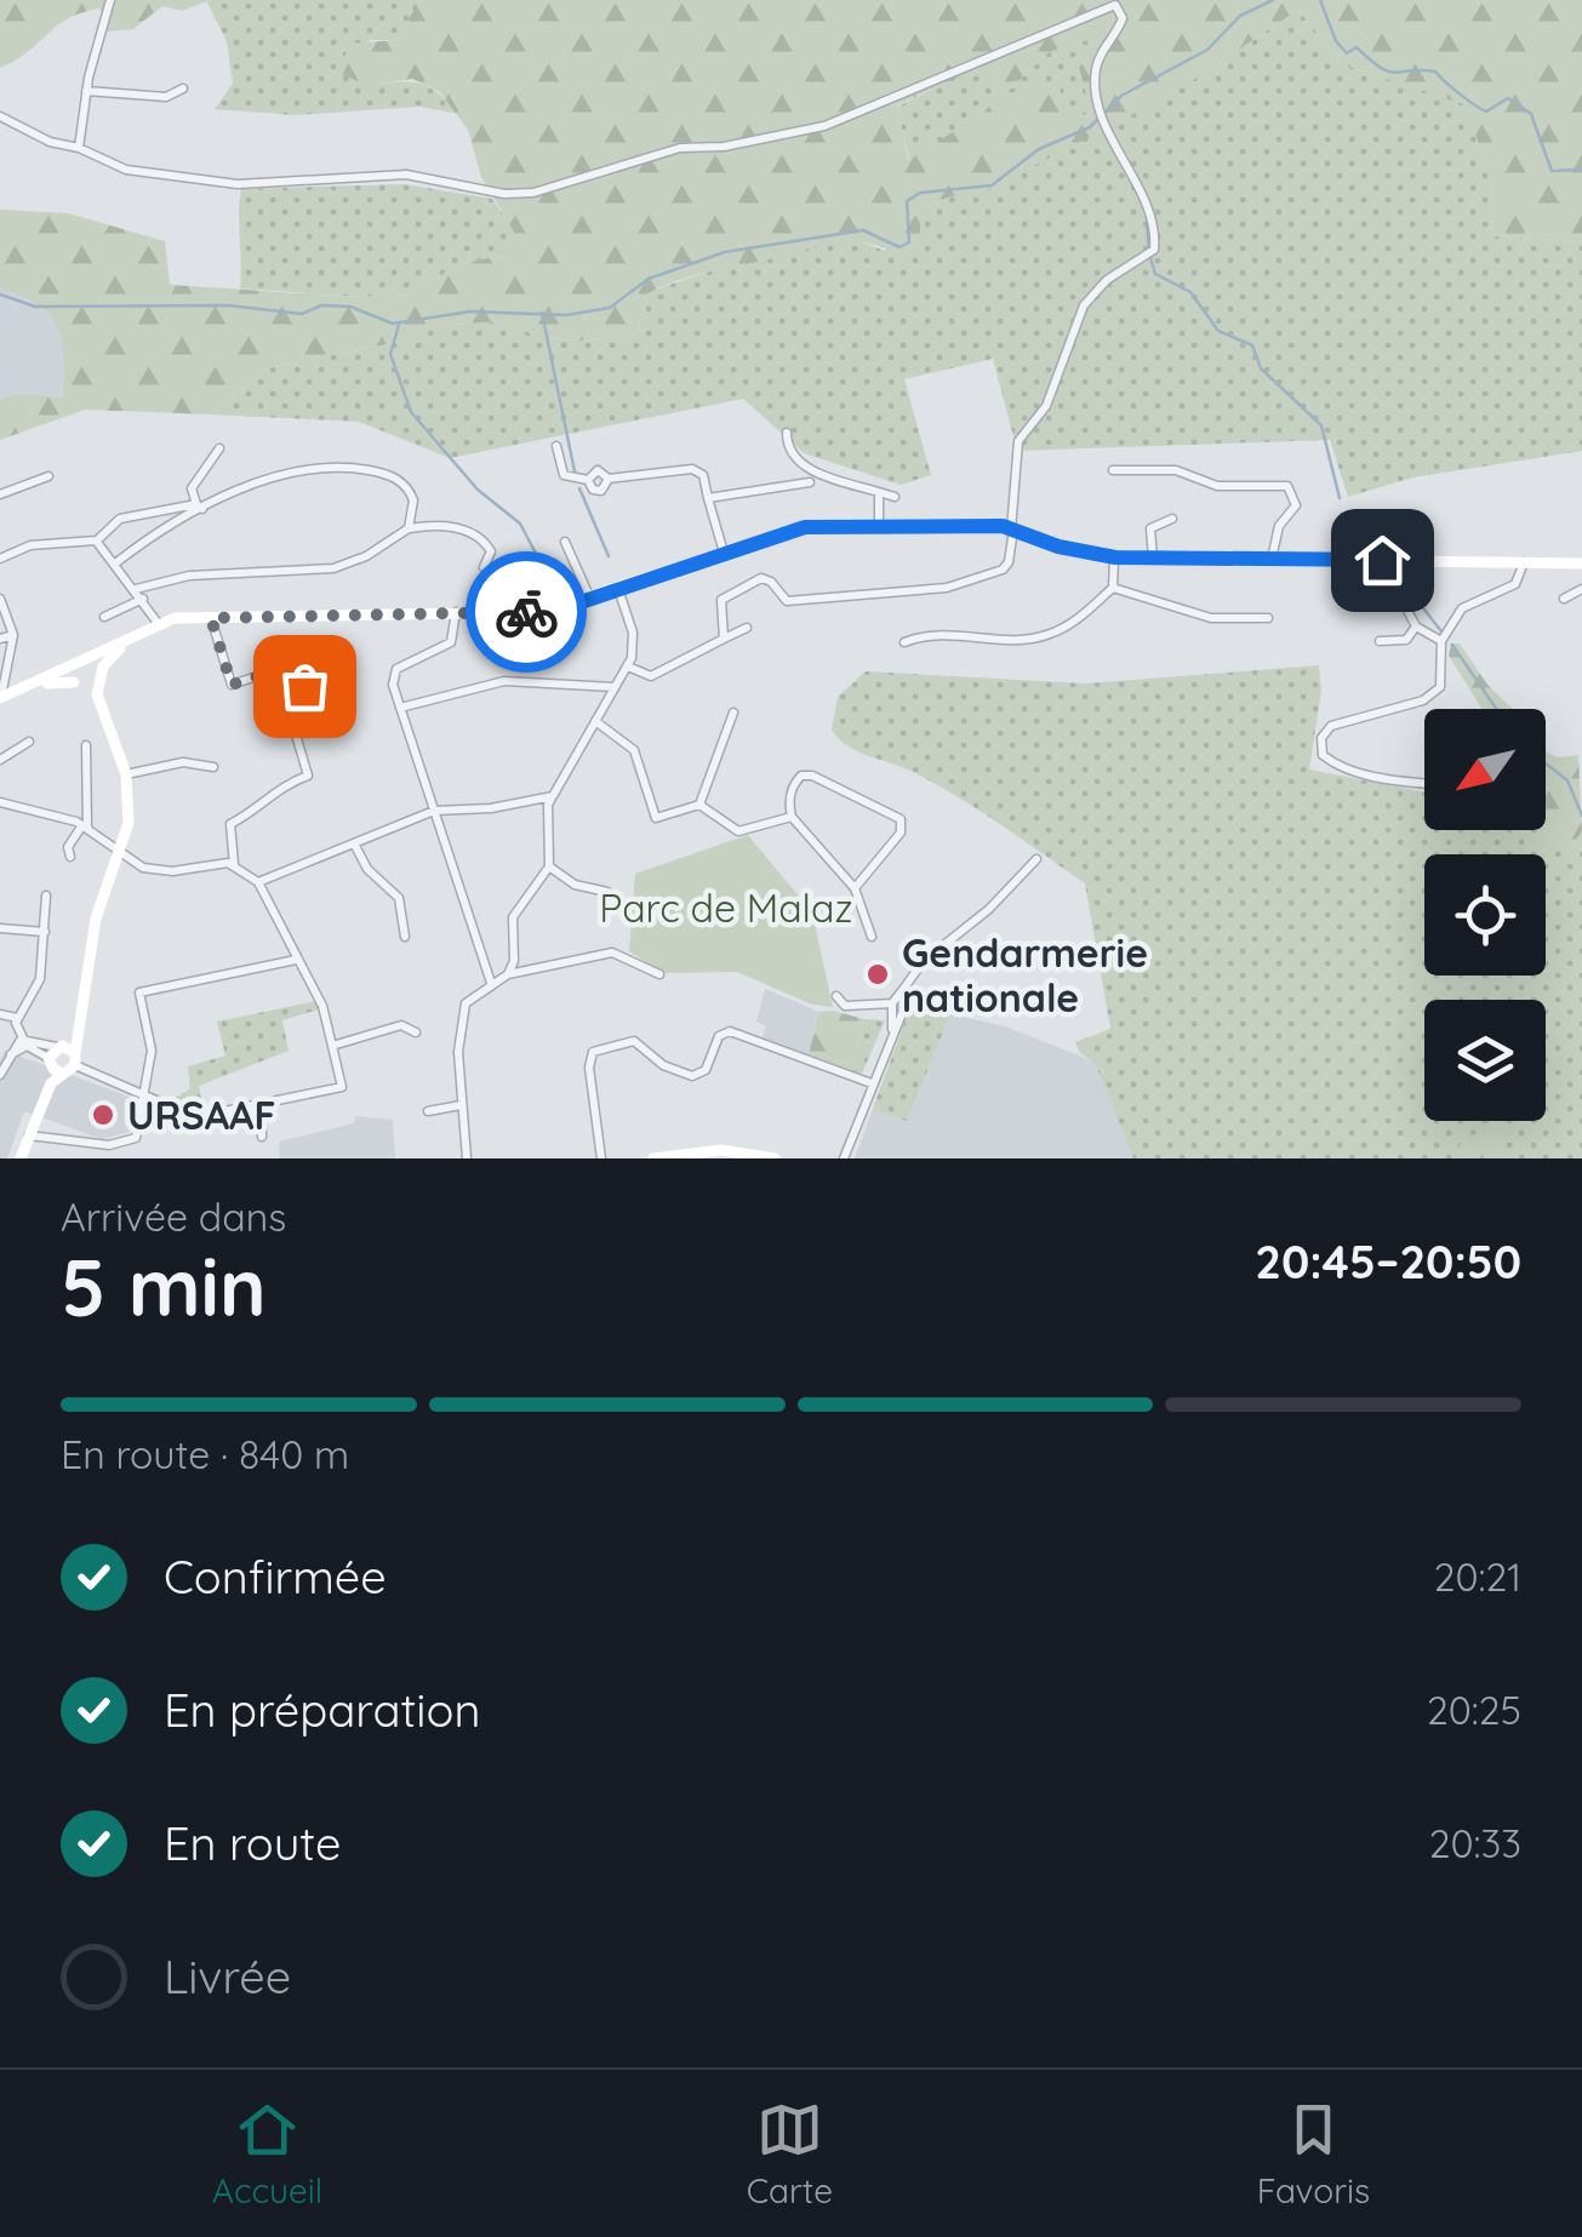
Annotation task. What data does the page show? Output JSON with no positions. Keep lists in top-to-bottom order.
{
  "parks": ["Parc de Malaz"],
  "places": ["Gendarmerie nationale", "URSAAF"],
  "north": "bottom left",
  "page": {
    "heading": ["5 min", "Arrivée dans", "20:45–20:50"],
    "bar": "En route · 840 m",
    "list": [
      ["Confirmée", "20:21"],
      ["En préparation", "20:25"],
      ["En route", "20:33"],
      "Livrée"
    ],
    "tabs": ["Accueil", "Carte", "Favoris"]
  }
}
